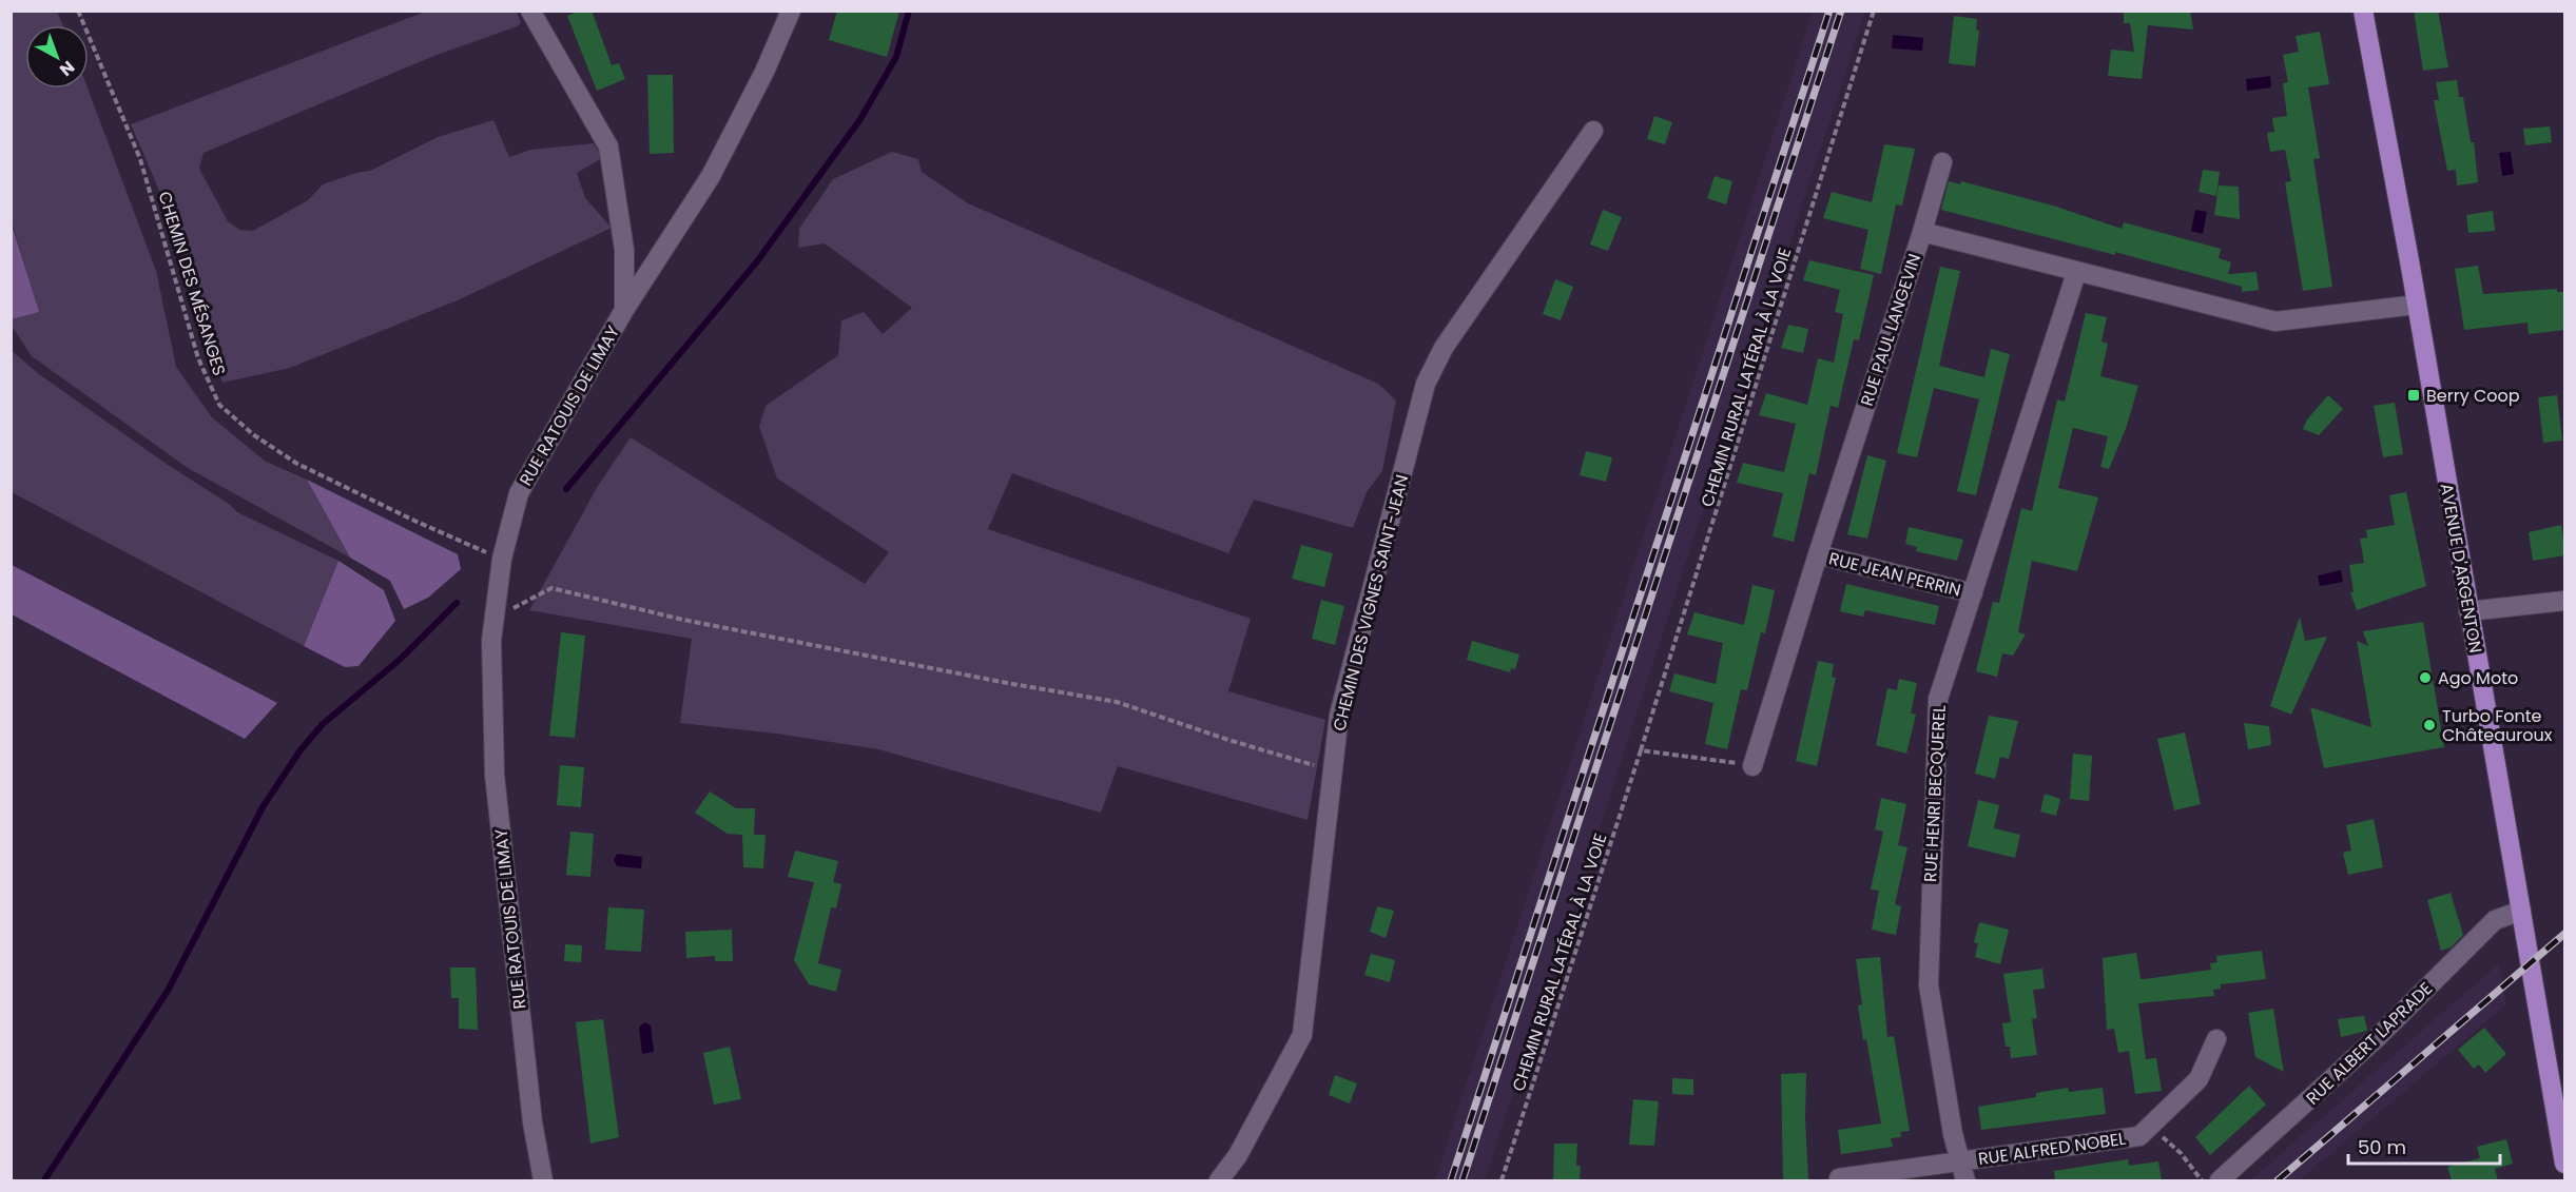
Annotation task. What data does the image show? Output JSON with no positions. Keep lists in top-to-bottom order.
{
  "streets": {
    "main road": ["AVENUE D'ARGENTON"],
    "street": [
      "RUE PAUL LANGEVIN",
      "RUE RATOUIS DE LIMAY",
      "RUE JEAN PERRIN",
      "CHEMIN DES VIGNES SAINT-JEAN",
      "RUE HENRI BECQUEREL",
      "RUE ALBERT LAPRADE",
      "RUE ALFRED NOBEL"
    ],
    "path": ["CHEMIN DES MÉSANGES", "CHEMIN RURAL LATÉRAL À LA VOIE"]
  },
  "crossings": [
    ["CHEMIN DES MÉSANGES", "RUE RATOUIS DE LIMAY"],
    ["RUE PAUL LANGEVIN", "AVENUE D'ARGENTON"],
    ["RUE PAUL LANGEVIN", "RUE JEAN PERRIN"],
    ["RUE PAUL LANGEVIN", "RUE HENRI BECQUEREL"],
    ["AVENUE D'ARGENTON", "RUE ALBERT LAPRADE"],
    ["RUE JEAN PERRIN", "RUE HENRI BECQUEREL"],
    ["RUE HENRI BECQUEREL", "RUE ALFRED NOBEL"]
  ],
  "places": {
    "transit": ["Berry Coop"],
    "other": ["Ago Moto", "Turbo Fonte Châteauroux"]
  },
  "scale_bar": "50 m",
  "north": "bottom right"
}
